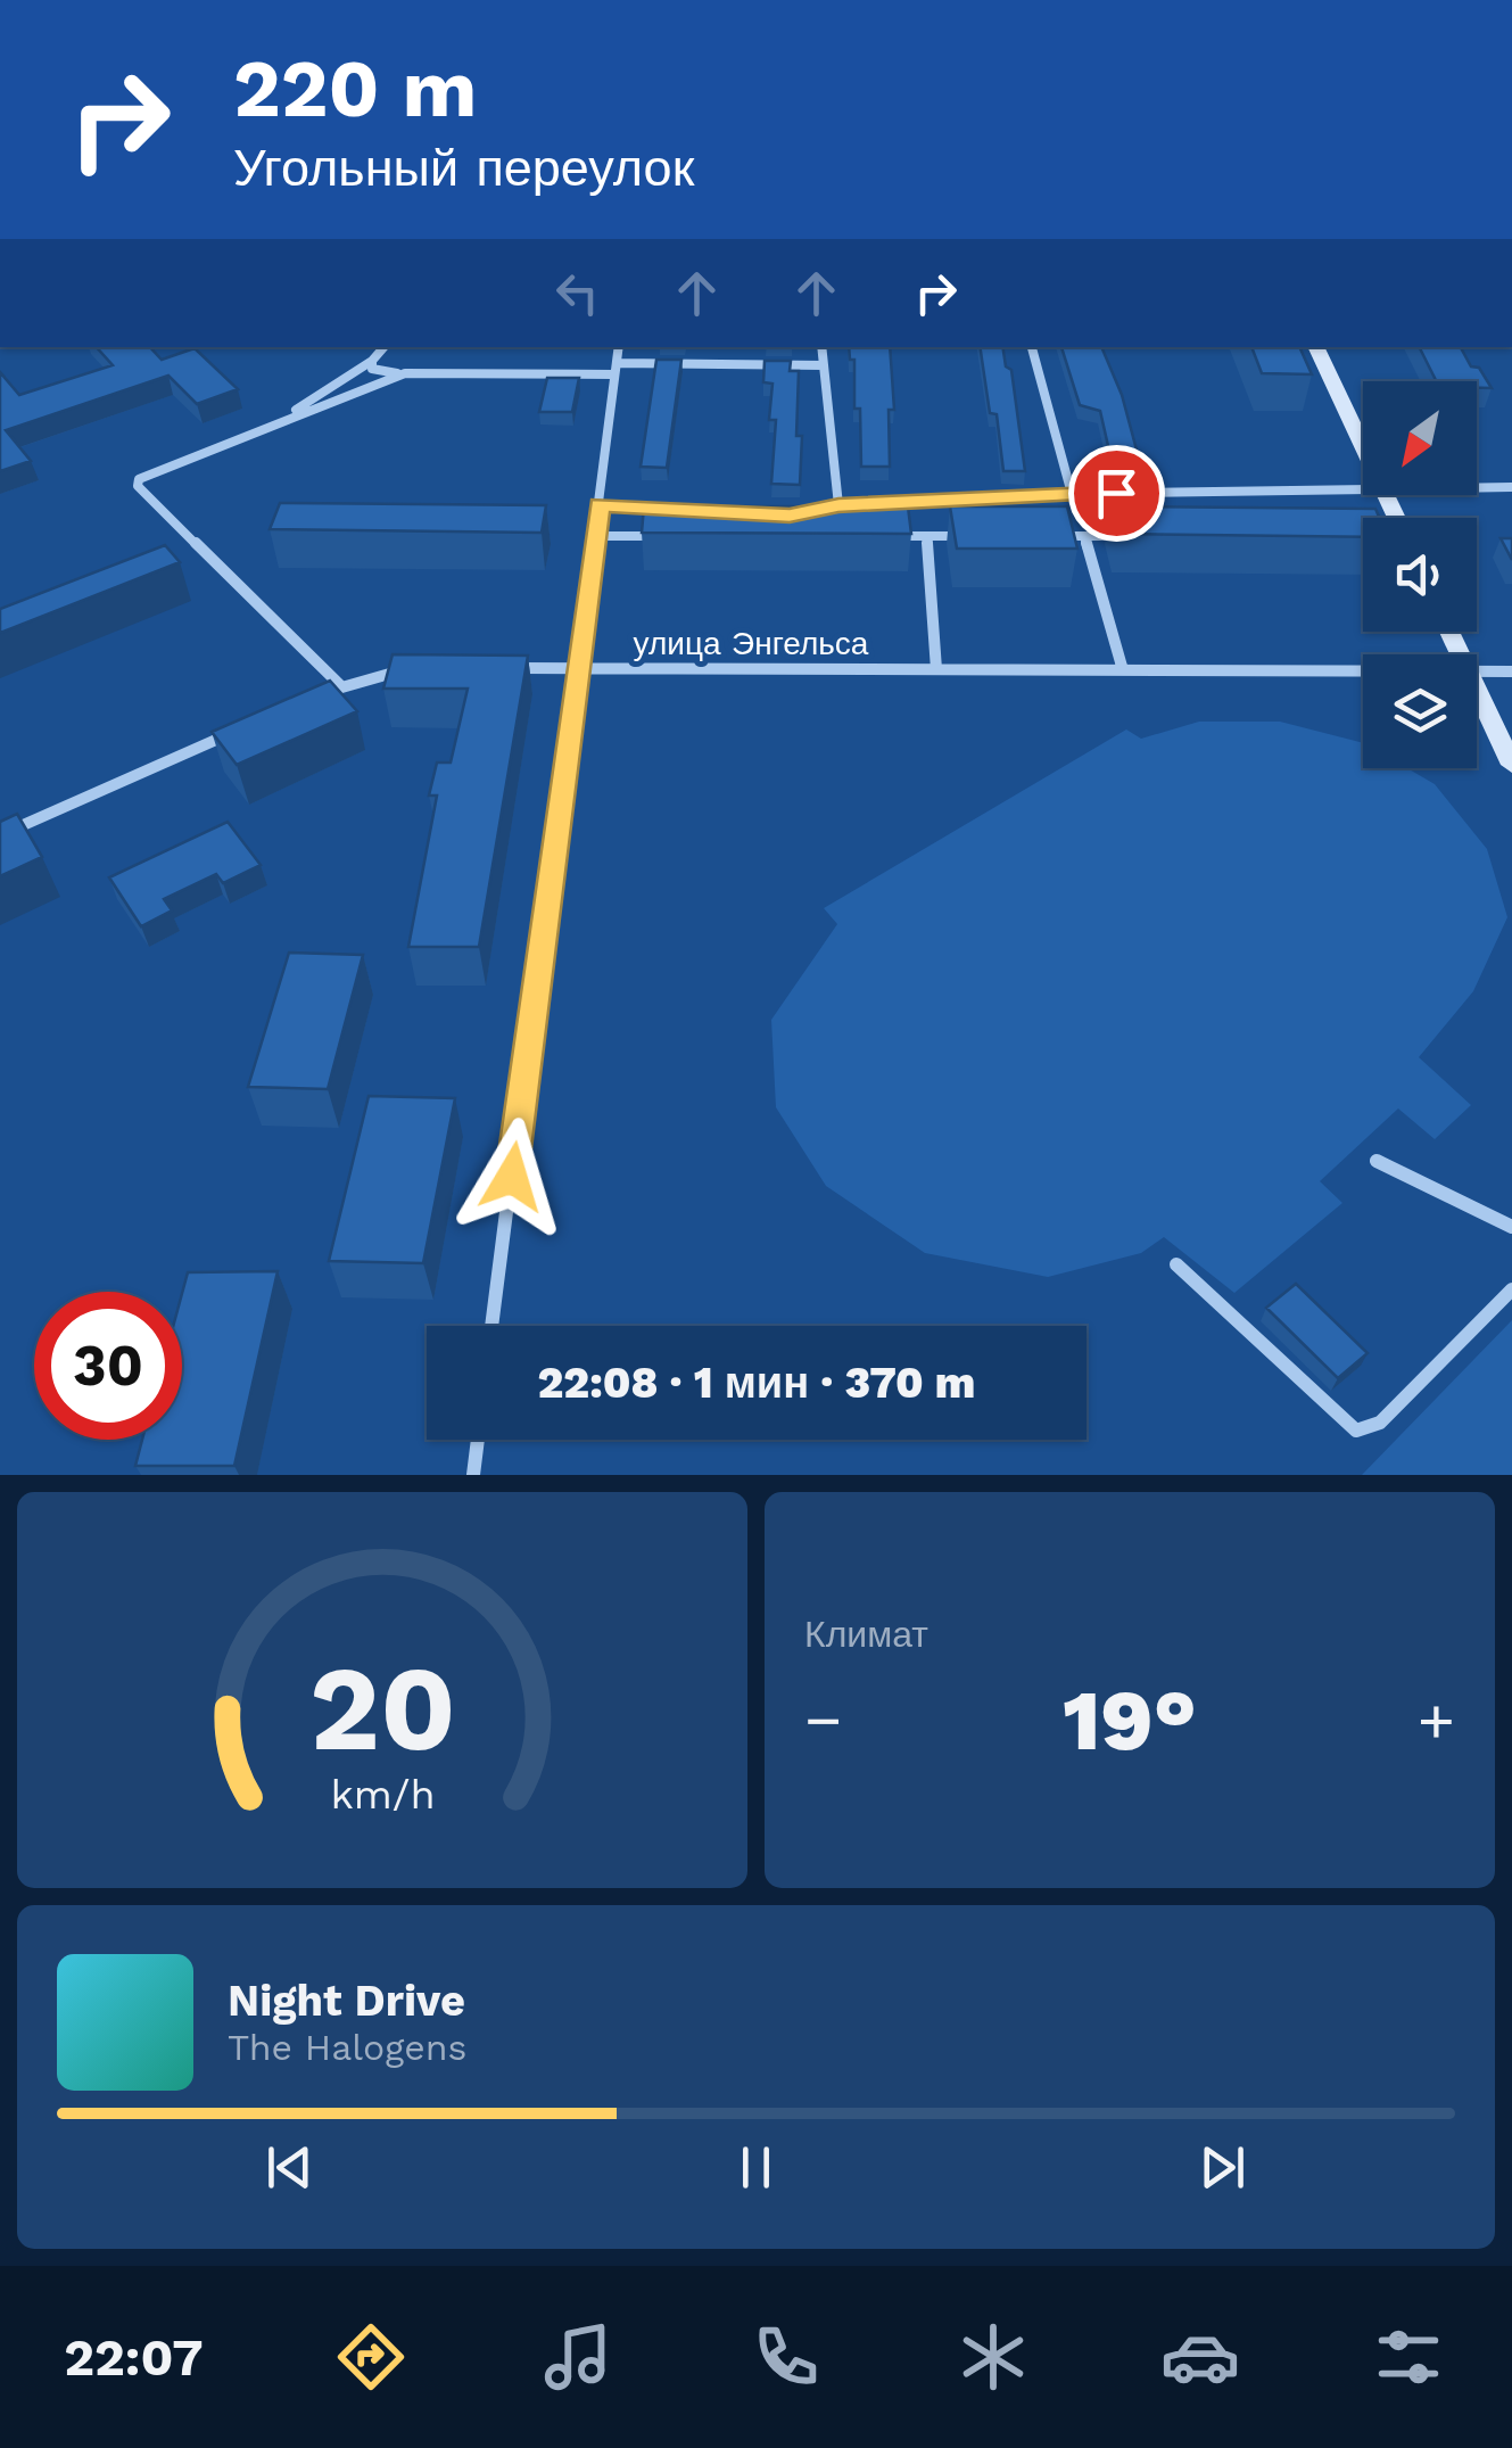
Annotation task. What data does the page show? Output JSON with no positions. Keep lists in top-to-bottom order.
{
  "streets": {
    "street": ["улица Энгельса"]
  },
  "north": "bottom left",
  "page": {
    "turn": ["220 m", "Угольный переулок"],
    "limit": "30",
    "trip": "22:08 · 1 мин · 370 m",
    "tile": "Климат",
    "heat": ["−", "19°", "+"],
    "song": ["Night Drive", "The Halogens"],
    "tabs": "22:07",
    "gauge": ["20", "km/h"]
  }
}
